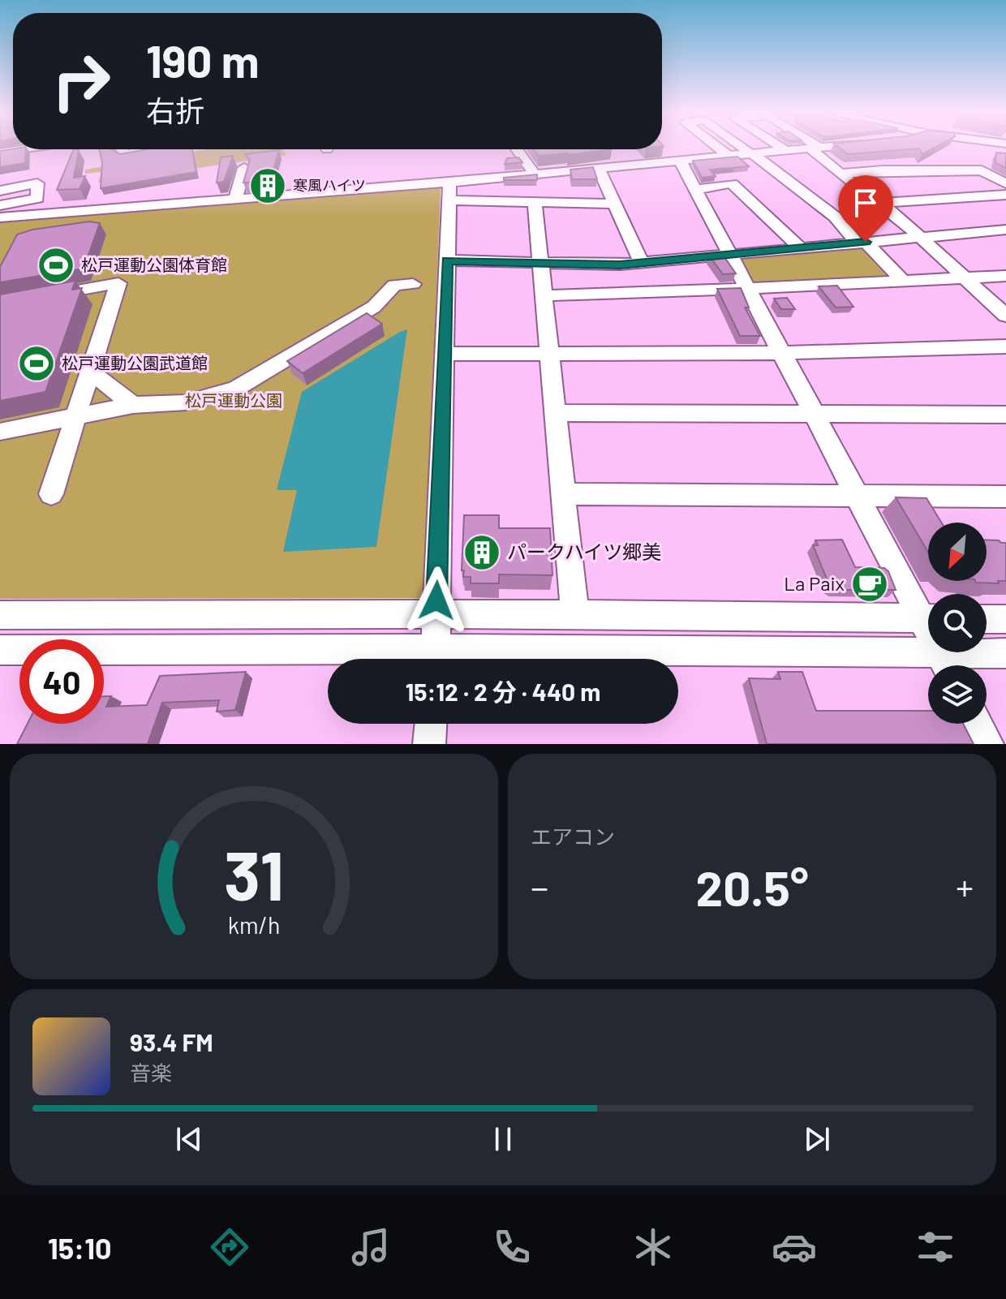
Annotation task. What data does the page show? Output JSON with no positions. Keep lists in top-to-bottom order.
{
  "parks": ["松戸運動公園"],
  "places": {
    "building": ["寒風ハイツ", "パークハイツ郷美"],
    "sports": ["松戸運動公園体育館", "松戸運動公園武道館"],
    "cafe": ["La Paix"]
  },
  "north": "bottom left",
  "page": {
    "turn": ["190 m", "右折"],
    "limit": "40",
    "trip": "15:12 · 2 分 · 440 m",
    "tile": "エアコン",
    "heat": ["−", "20.5°", "+"],
    "song": ["93.4 FM", "音楽"],
    "tabs": "15:10",
    "gauge": ["31", "km/h"]
  }
}
